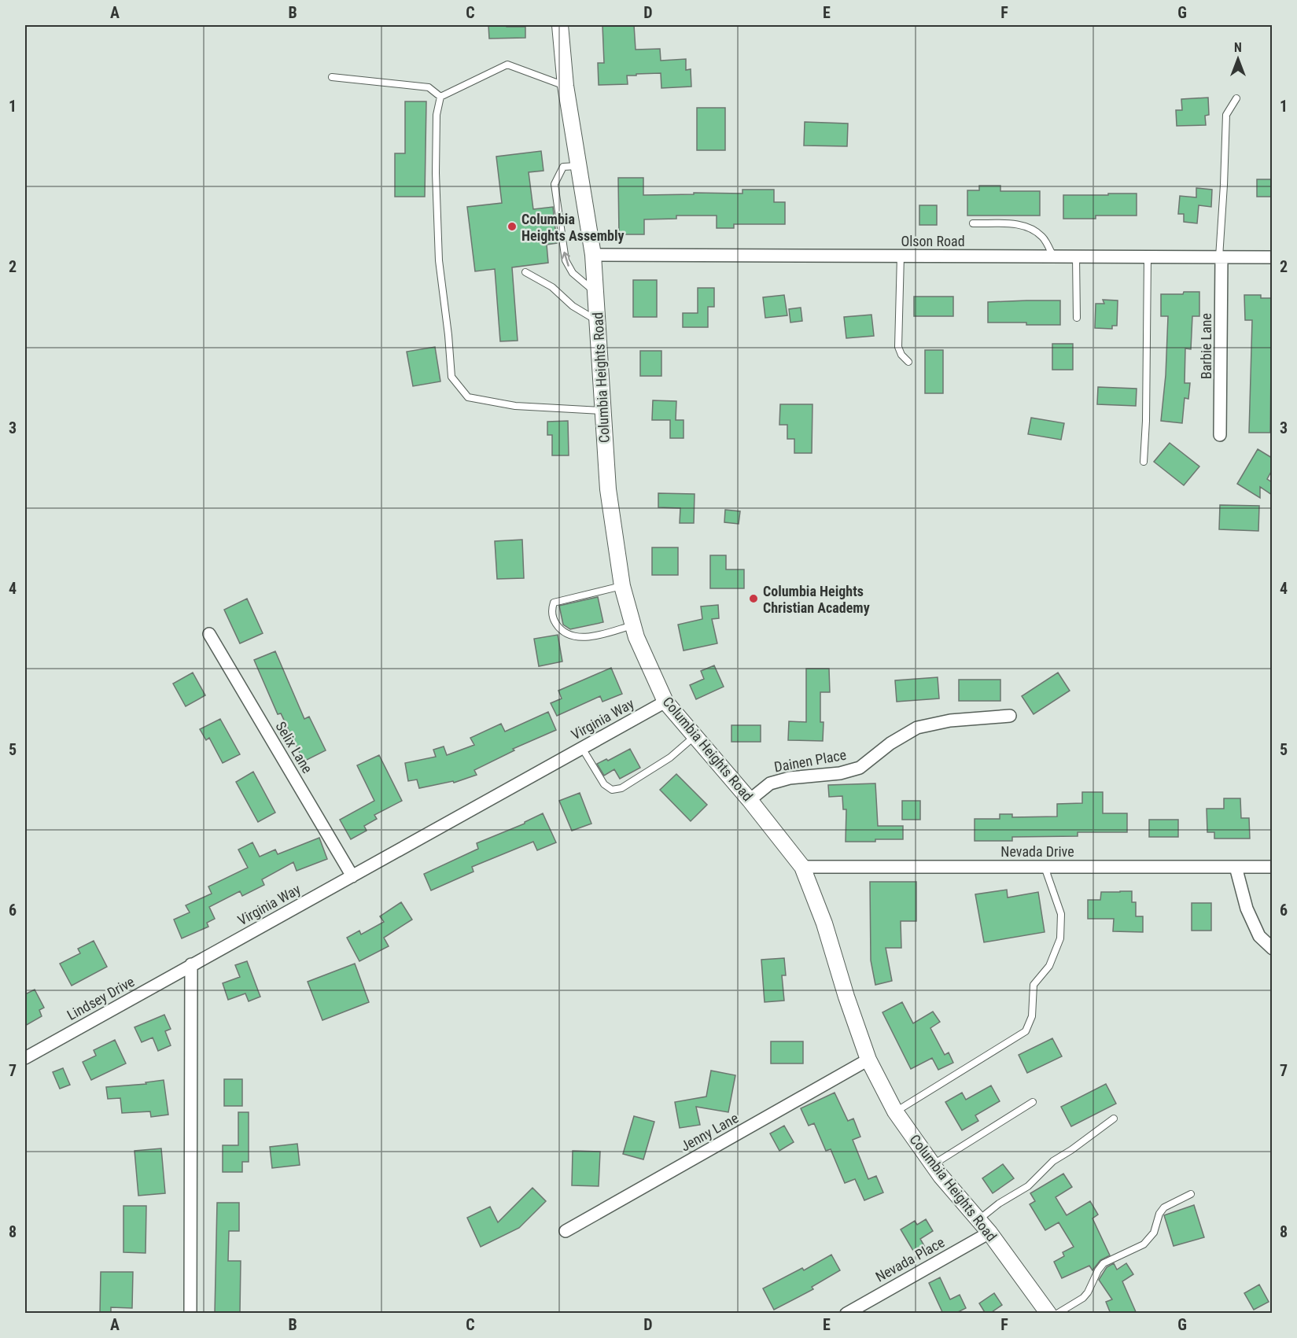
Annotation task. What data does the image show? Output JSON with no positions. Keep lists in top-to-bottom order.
{
  "streets": {
    "street": [
      "Olson Road",
      "Barbie Lane",
      "Columbia Heights Road",
      "Virginia Way",
      "Selix Lane",
      "Dainen Place",
      "Nevada Drive",
      "Lindsey Drive",
      "Jenny Lane",
      "Nevada Place"
    ]
  },
  "crossings": [
    ["Olson Road", "Barbie Lane"],
    ["Olson Road", "Columbia Heights Road"],
    ["Columbia Heights Road", "Virginia Way"],
    ["Columbia Heights Road", "Dainen Place"],
    ["Columbia Heights Road", "Nevada Drive"],
    ["Columbia Heights Road", "Jenny Lane"],
    ["Columbia Heights Road", "Nevada Place"],
    ["Virginia Way", "Selix Lane"],
    ["Virginia Way", "Lindsey Drive"]
  ],
  "places": ["Columbia Heights Assembly", "Columbia Heights Christian Academy"],
  "north": "top",
  "grid": {
    "columns": [
      "A",
      "B",
      "C",
      "D",
      "E",
      "F",
      "G"
    ],
    "rows": [
      "1",
      "2",
      "3",
      "4",
      "5",
      "6",
      "7",
      "8"
    ]
  }
}
